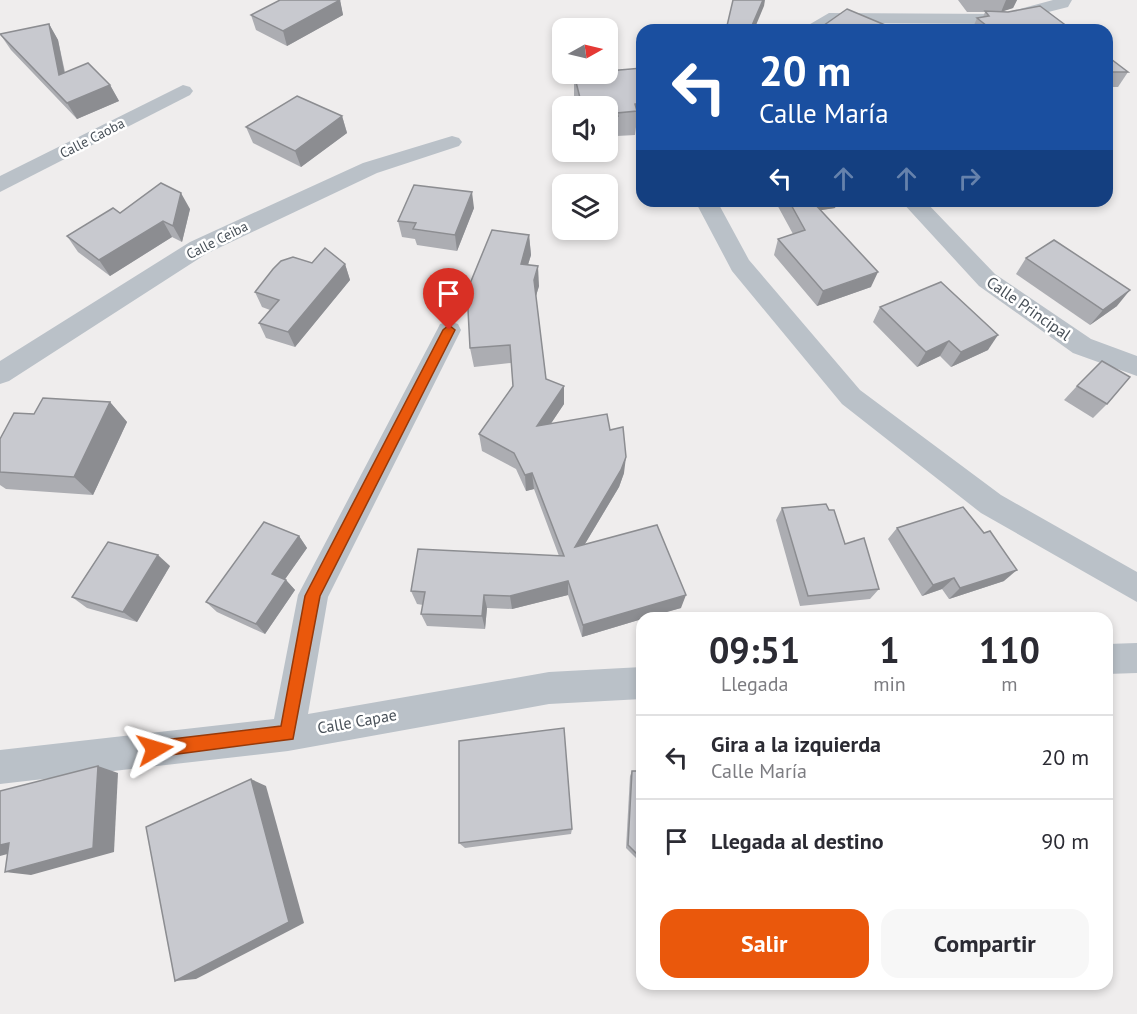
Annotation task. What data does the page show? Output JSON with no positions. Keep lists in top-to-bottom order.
{
  "streets": {
    "street": [
      "Calle Caoba",
      "Calle Ceiba",
      "Calle Principal",
      "Calle Capae"
    ]
  },
  "north": "right",
  "page": {
    "turn": ["20 m", "Calle María"],
    "eta": [
      "09:51",
      "Llegada",
      "1",
      "min",
      "110",
      "m"
    ],
    "list": [
      {
        "name": "Gira a la izquierda",
        "note": "Calle María",
        "value": "20 m"
      },
      {
        "name": "Llegada al destino",
        "value": "90 m"
      }
    ],
    "buttons": ["Salir", "Compartir"]
  }
}
